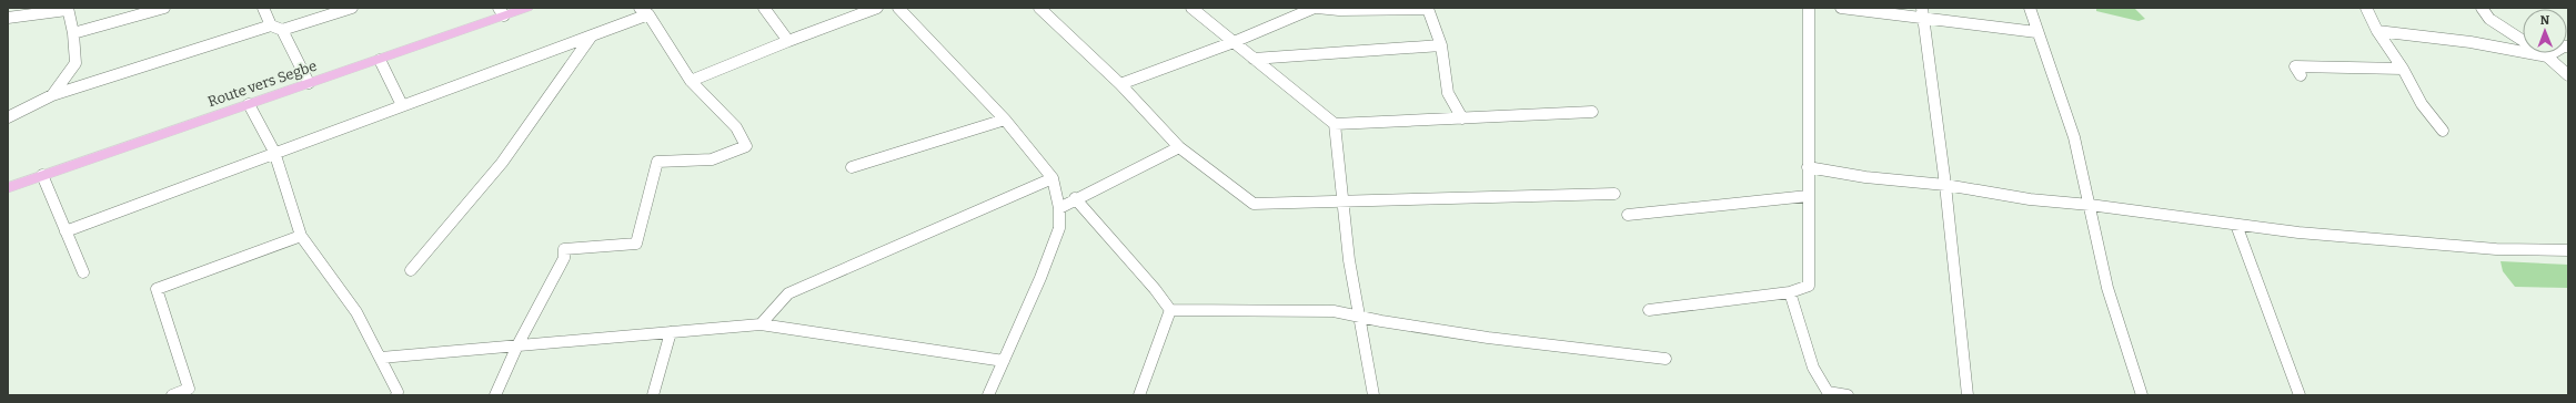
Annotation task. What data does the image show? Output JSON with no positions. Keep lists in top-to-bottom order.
{
  "streets": {
    "main road": ["Route vers Segbe"]
  },
  "north": "top"
}
